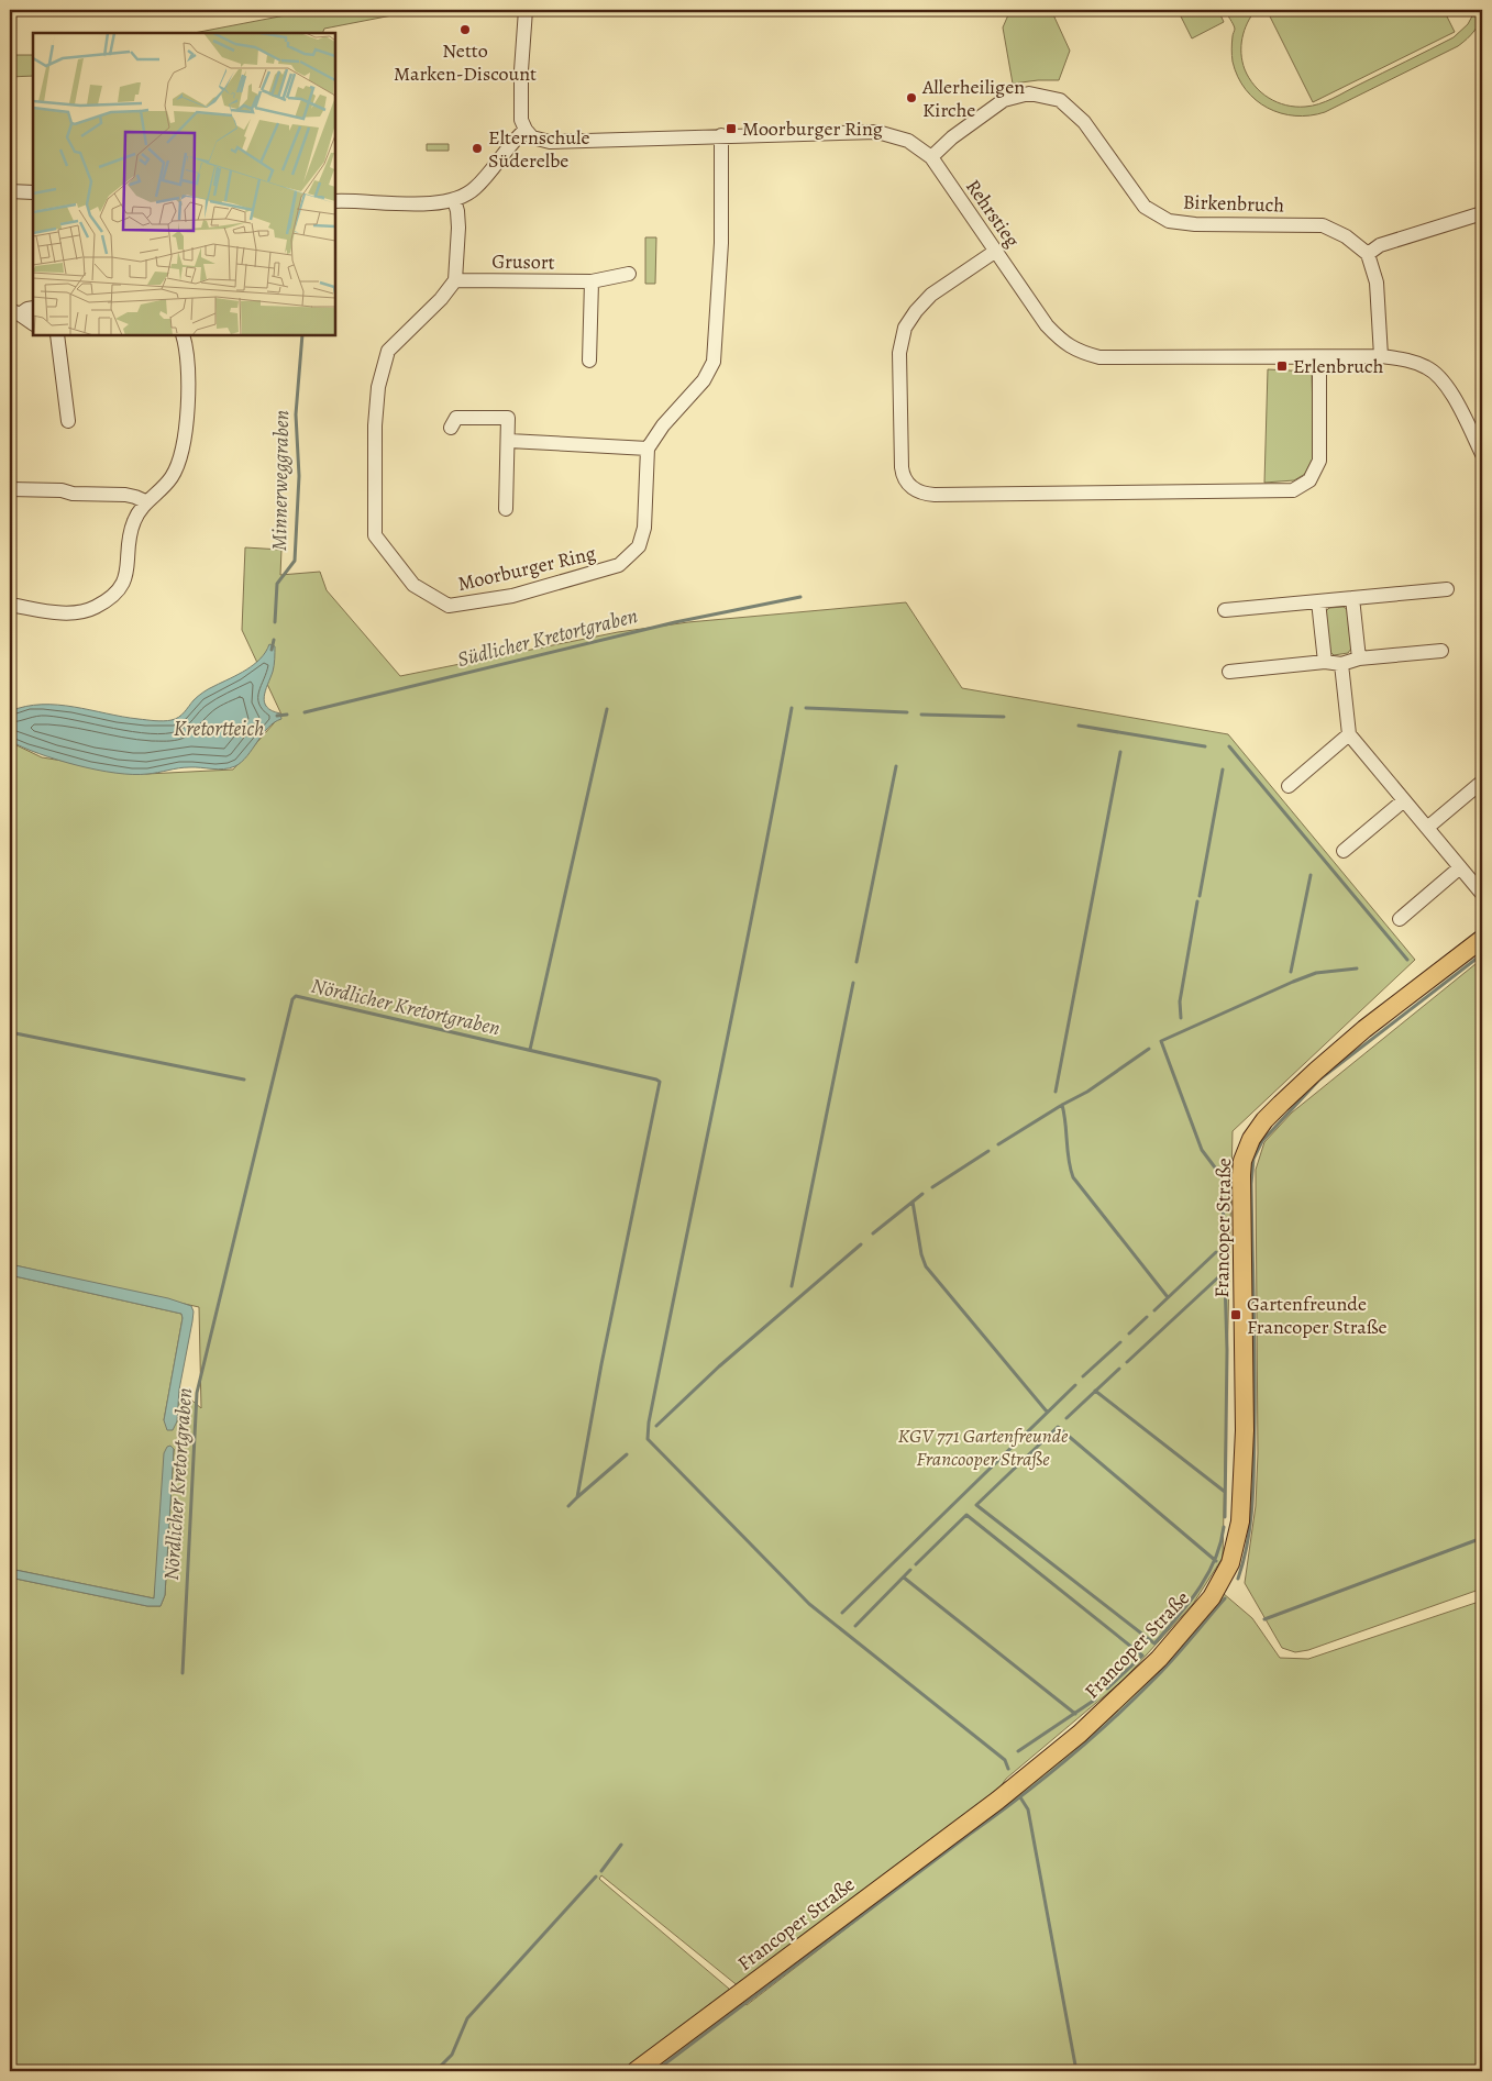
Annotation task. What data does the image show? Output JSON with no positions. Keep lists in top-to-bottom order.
{
  "streets": {
    "main road": ["Francoper Straße"],
    "street": [
      "Birkenbruch",
      "Rehrstieg",
      "Grusort",
      "Moorburger Ring"
    ]
  },
  "crossings": [
    ["Birkenbruch", "Rehrstieg"],
    ["Grusort", "Moorburger Ring"]
  ],
  "water": [
    "Minnerweggraben",
    "Südlicher Kretortgraben",
    "Kretortteich",
    "Nördlicher Kretortgraben"
  ],
  "parks": ["KGV 771 Gartenfreunde Francooper Straße"],
  "places": {
    "other": ["Netto Marken-Discount", "Allerheiligen Kirche", "Elternschule Süderelbe"],
    "transit": ["Moorburger Ring", "Erlenbruch", "Gartenfreunde Francoper Straße"]
  }
}
